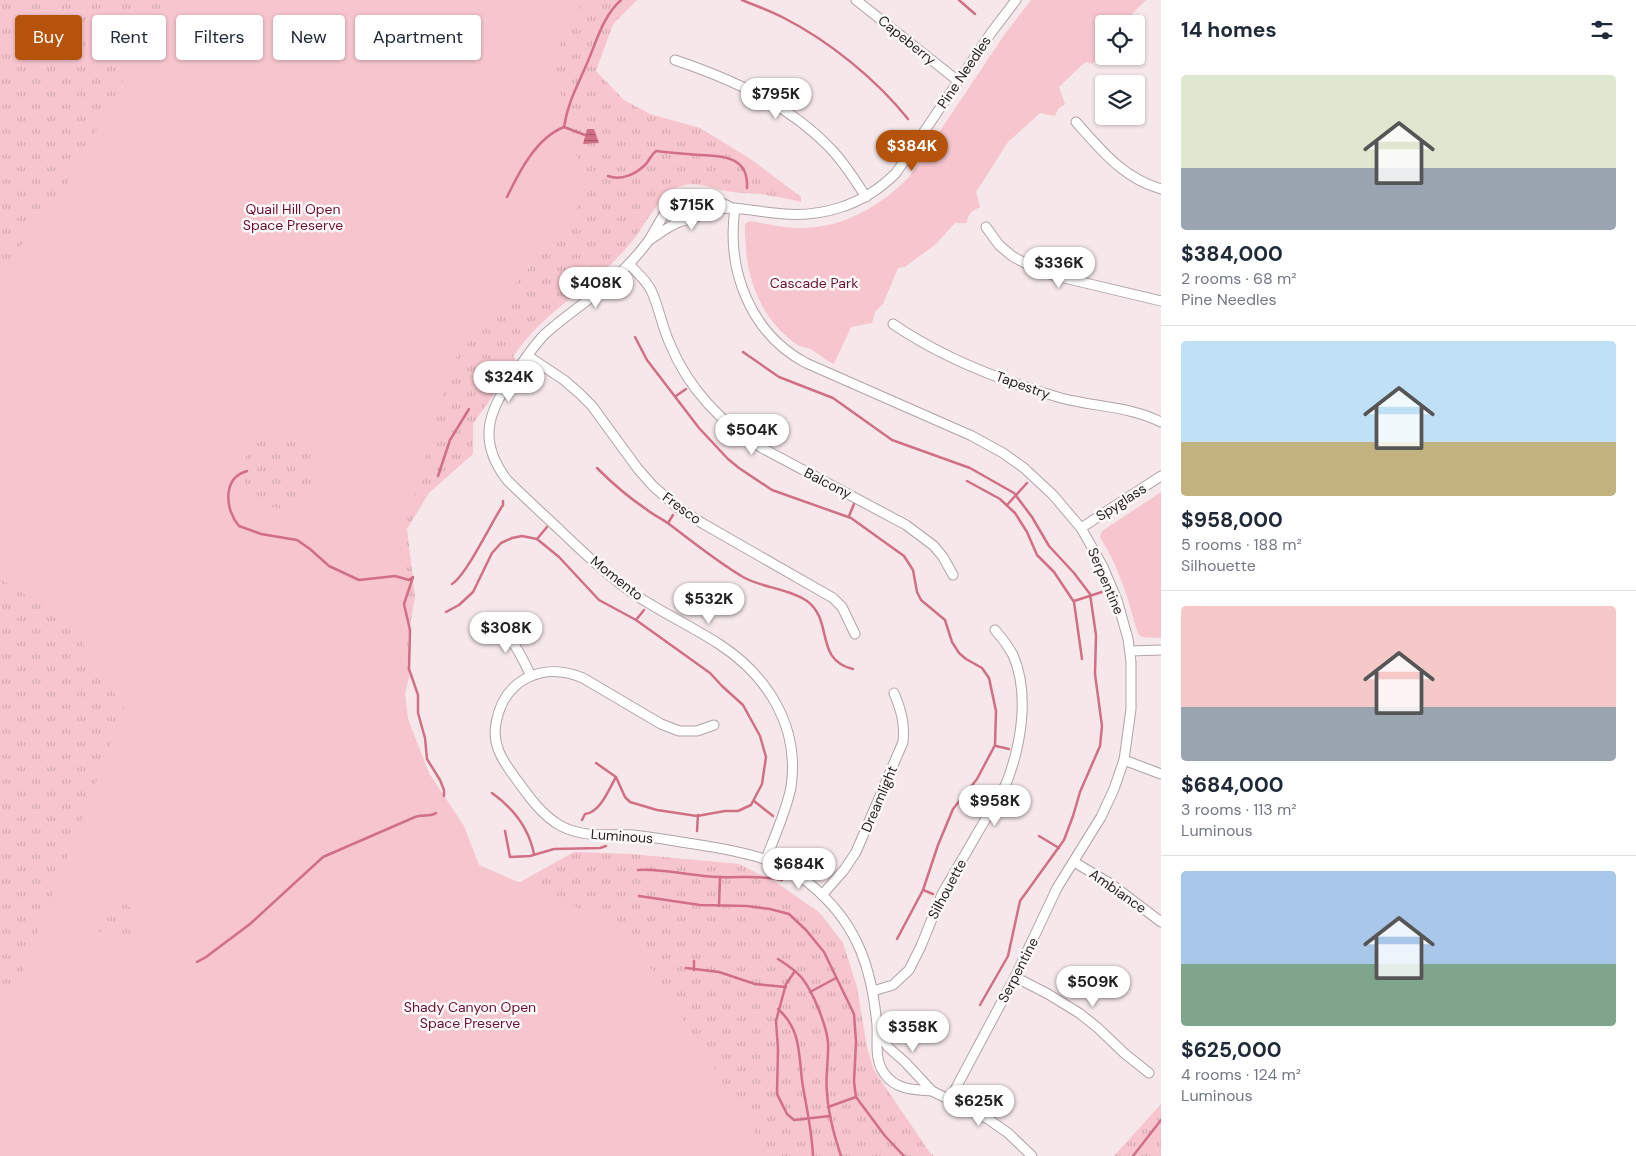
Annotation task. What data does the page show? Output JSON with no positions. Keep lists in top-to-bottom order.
{
  "streets": {
    "street": [
      "Capeberry",
      "Pine Needles",
      "Tapestry",
      "Balcony",
      "Spyglass",
      "Fresco",
      "Momento",
      "Serpentine",
      "Dreamlight",
      "Luminous",
      "Silhouette",
      "Ambiance"
    ]
  },
  "crossings": [
    ["Capeberry", "Pine Needles"],
    ["Pine Needles", "Balcony"],
    ["Pine Needles", "Fresco"],
    ["Pine Needles", "Momento"],
    ["Pine Needles", "Serpentine"],
    ["Spyglass", "Serpentine"],
    ["Momento", "Luminous"],
    ["Serpentine", "Luminous"],
    ["Serpentine", "Ambiance"],
    ["Dreamlight", "Luminous"],
    ["Luminous", "Silhouette"]
  ],
  "parks": ["Quail Hill Open Space Preserve", "Cascade Park", "Shady Canyon Open Space Preserve"],
  "page": {
    "heading": "14 homes",
    "chip": [
      "Buy",
      "Rent",
      "Filters",
      "New",
      "Apartment"
    ],
    "list": [
      {
        "name": "$384,000",
        "note": "2 rooms · 68 m² · Pine Needles"
      },
      {
        "name": "$958,000",
        "note": "5 rooms · 188 m² · Silhouette"
      },
      {
        "name": "$684,000",
        "note": "3 rooms · 113 m² · Luminous"
      },
      {
        "name": "$625,000",
        "note": "4 rooms · 124 m² · Luminous"
      }
    ],
    "price": [
      "$795K",
      "$384K",
      "$715K",
      "$336K",
      "$408K",
      "$324K",
      "$504K",
      "$532K",
      "$308K",
      "$958K",
      "$684K",
      "$509K",
      "$358K",
      "$625K"
    ]
  }
}
